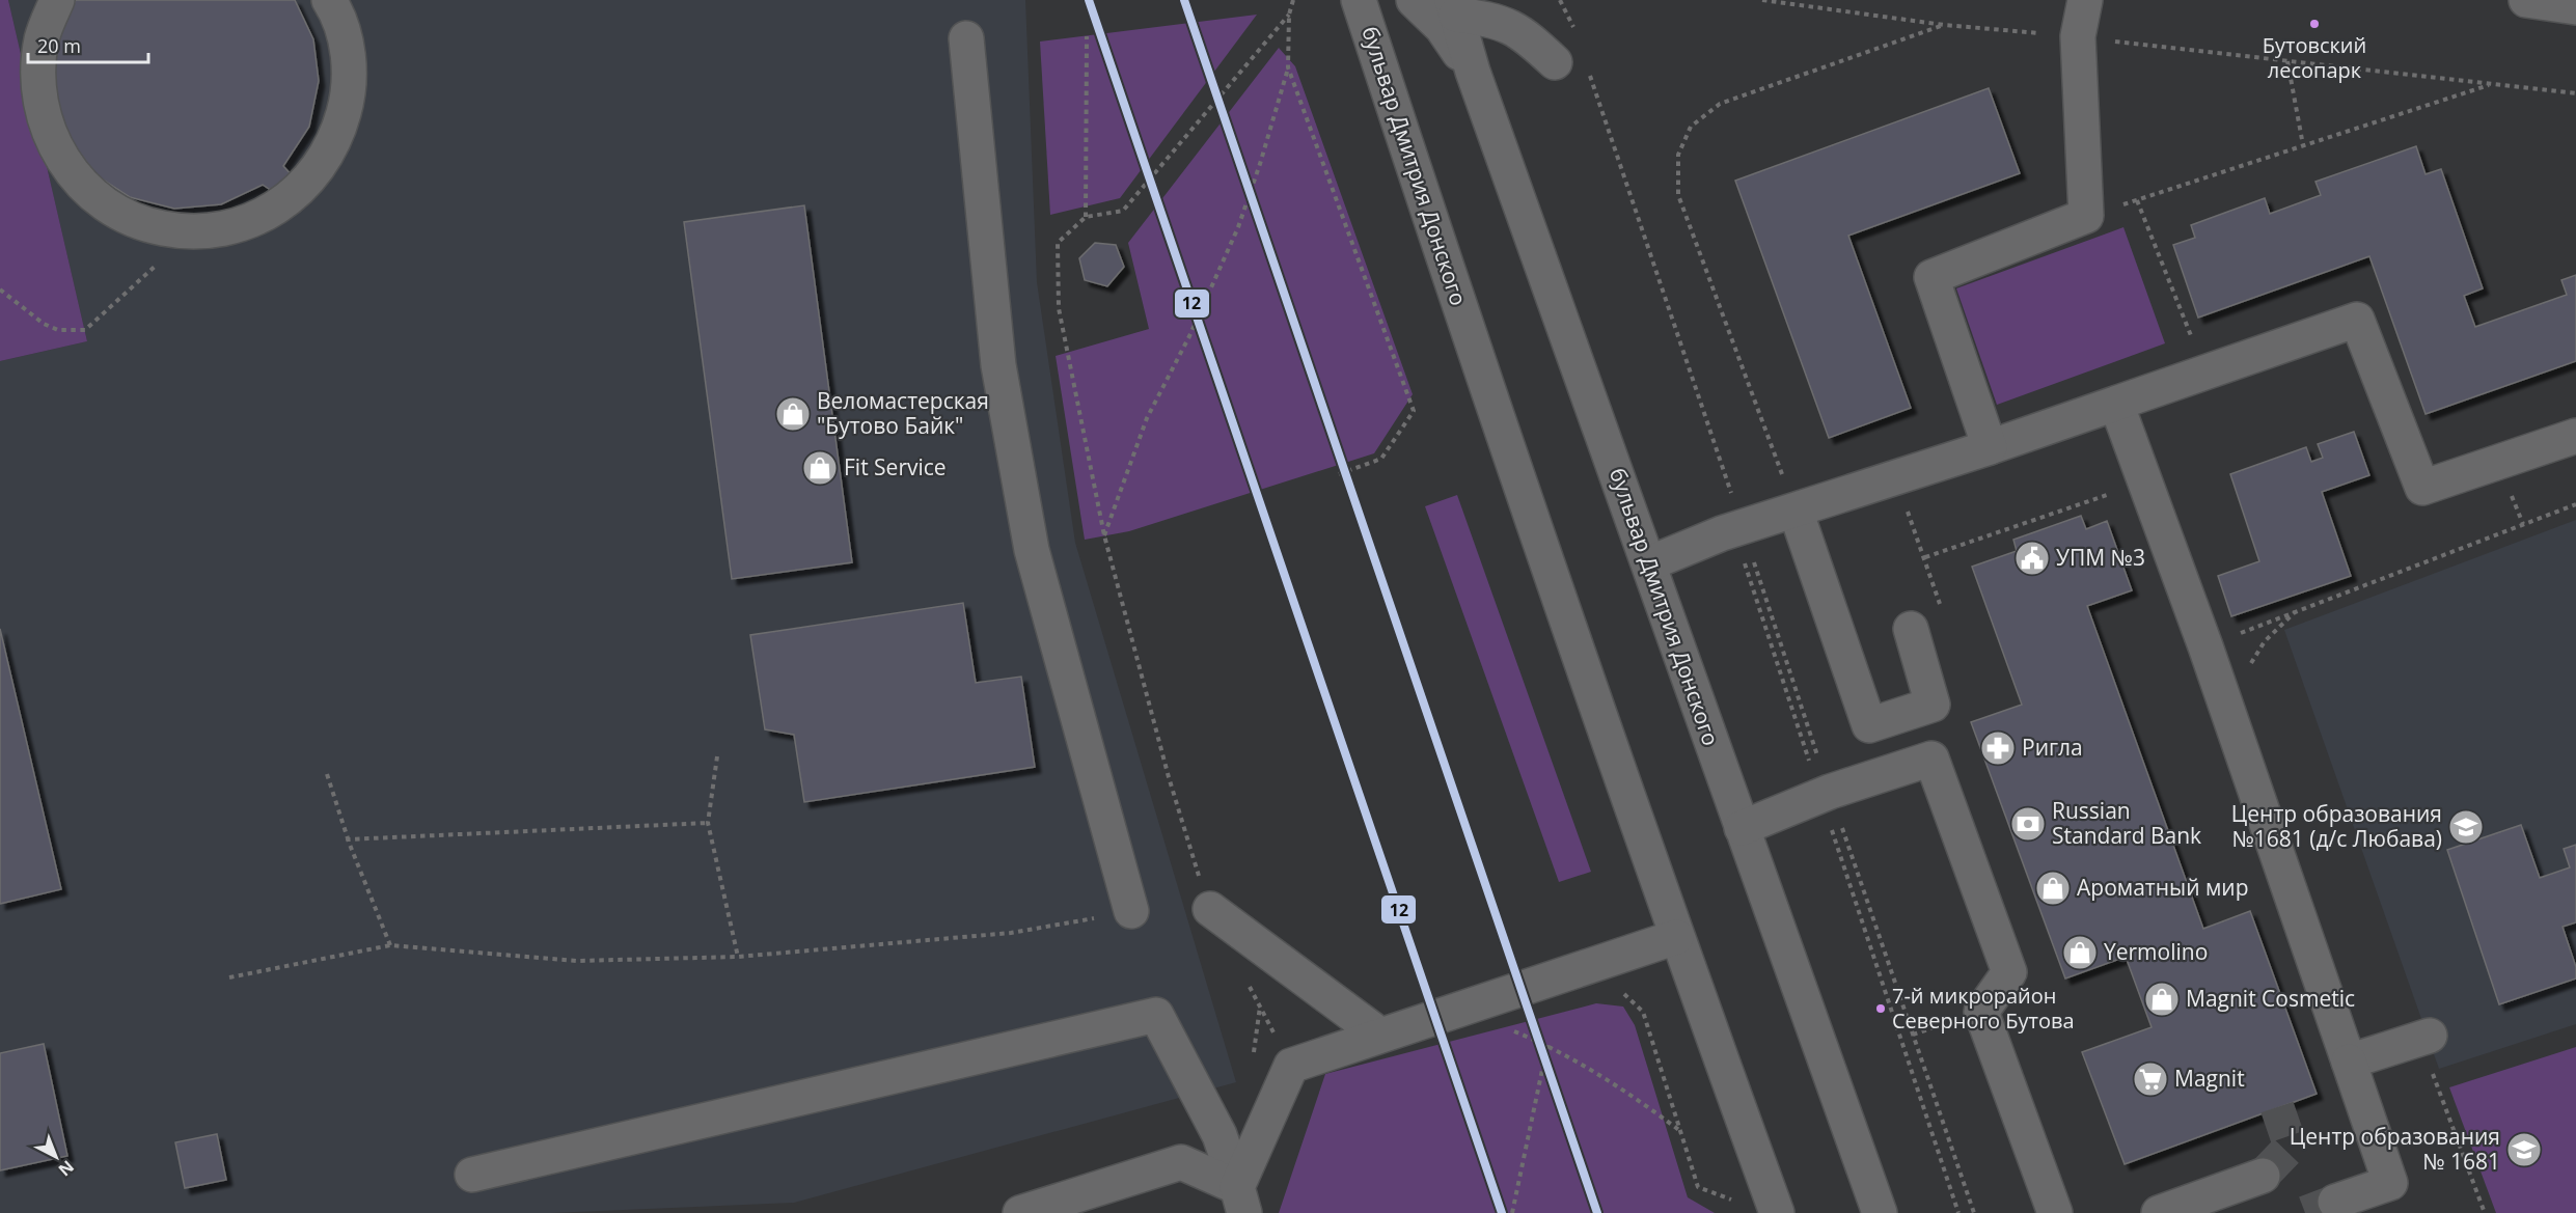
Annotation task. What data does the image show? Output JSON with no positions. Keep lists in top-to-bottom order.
{
  "streets": {
    "street": ["бульвар Дмитрия Донского"]
  },
  "places": {
    "other": ["Бутовский лесопарк", "7-й микрорайон Северного Бутова"],
    "shop": [
      "Веломастерская \"Бутово Байк\"",
      "Fit Service",
      "Ароматный мир",
      "Yermolino",
      "Magnit Cosmetic"
    ],
    "public building": ["УПМ №3"],
    "pharmacy": ["Ригла"],
    "bank": ["Russian Standard Bank"],
    "school or university": ["Центр образования №1681 (д/с Любава)", "Центр образования № 1681"],
    "supermarket": ["Magnit"]
  },
  "lines": ["transit line 12"],
  "scale_bar": "20 m",
  "north": "bottom right"
}
